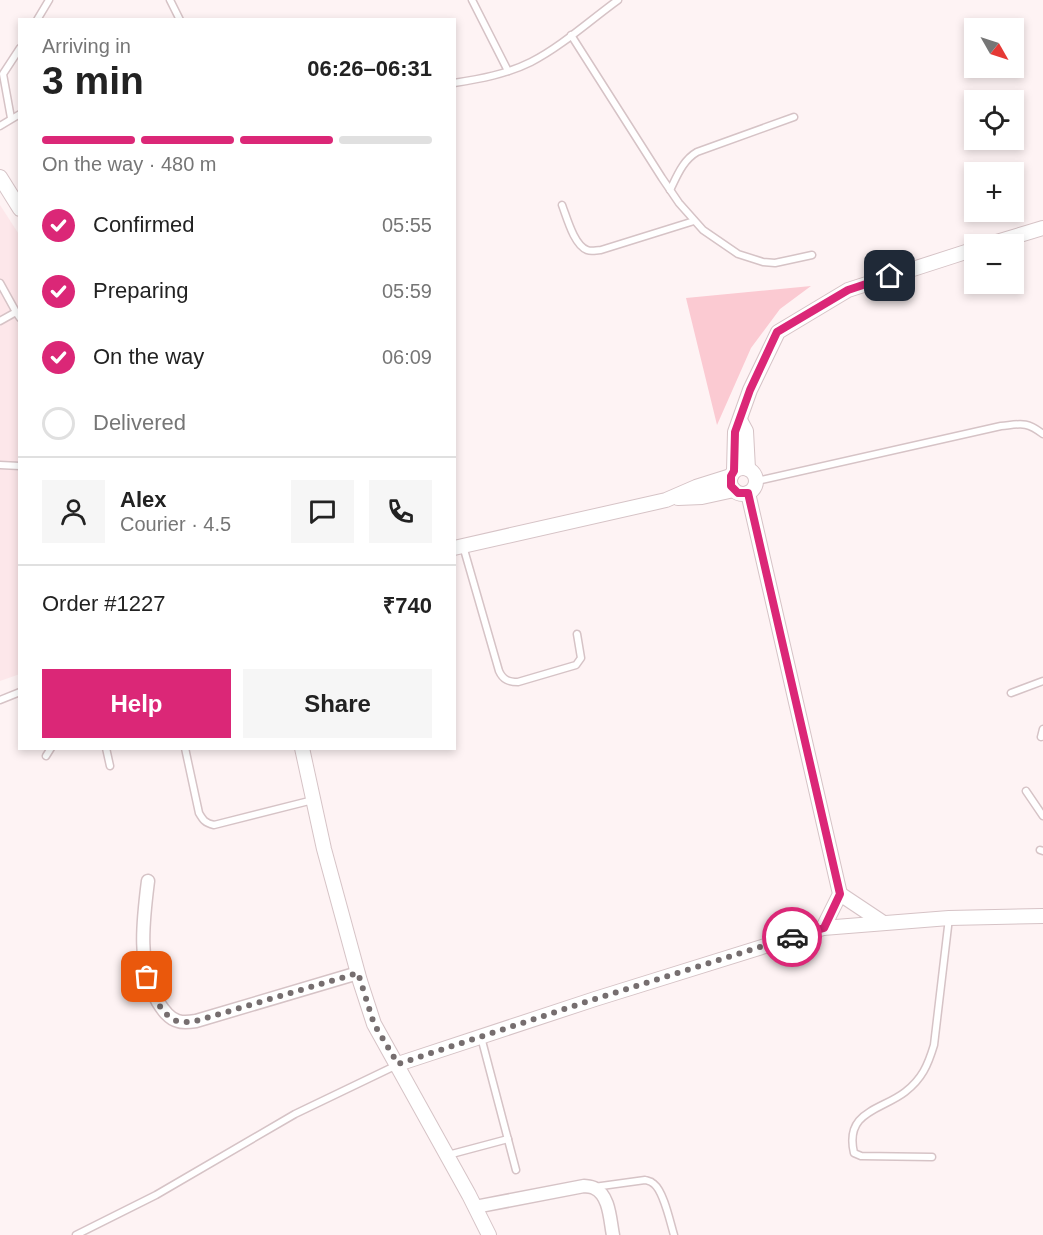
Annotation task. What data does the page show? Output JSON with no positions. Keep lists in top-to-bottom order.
{
  "north": "bottom right",
  "page": {
    "map_buttons": ["+", "−"],
    "heading": ["3 min", "Arriving in", "06:26–06:31"],
    "panel": [
      "Alex",
      "Courier · 4.5",
      "Order #1227",
      "₹740"
    ],
    "bar": "On the way · 480 m",
    "list": [
      ["Confirmed", "05:55"],
      ["Preparing", "05:59"],
      ["On the way", "06:09"],
      "Delivered"
    ],
    "buttons": ["Help", "Share"]
  }
}
